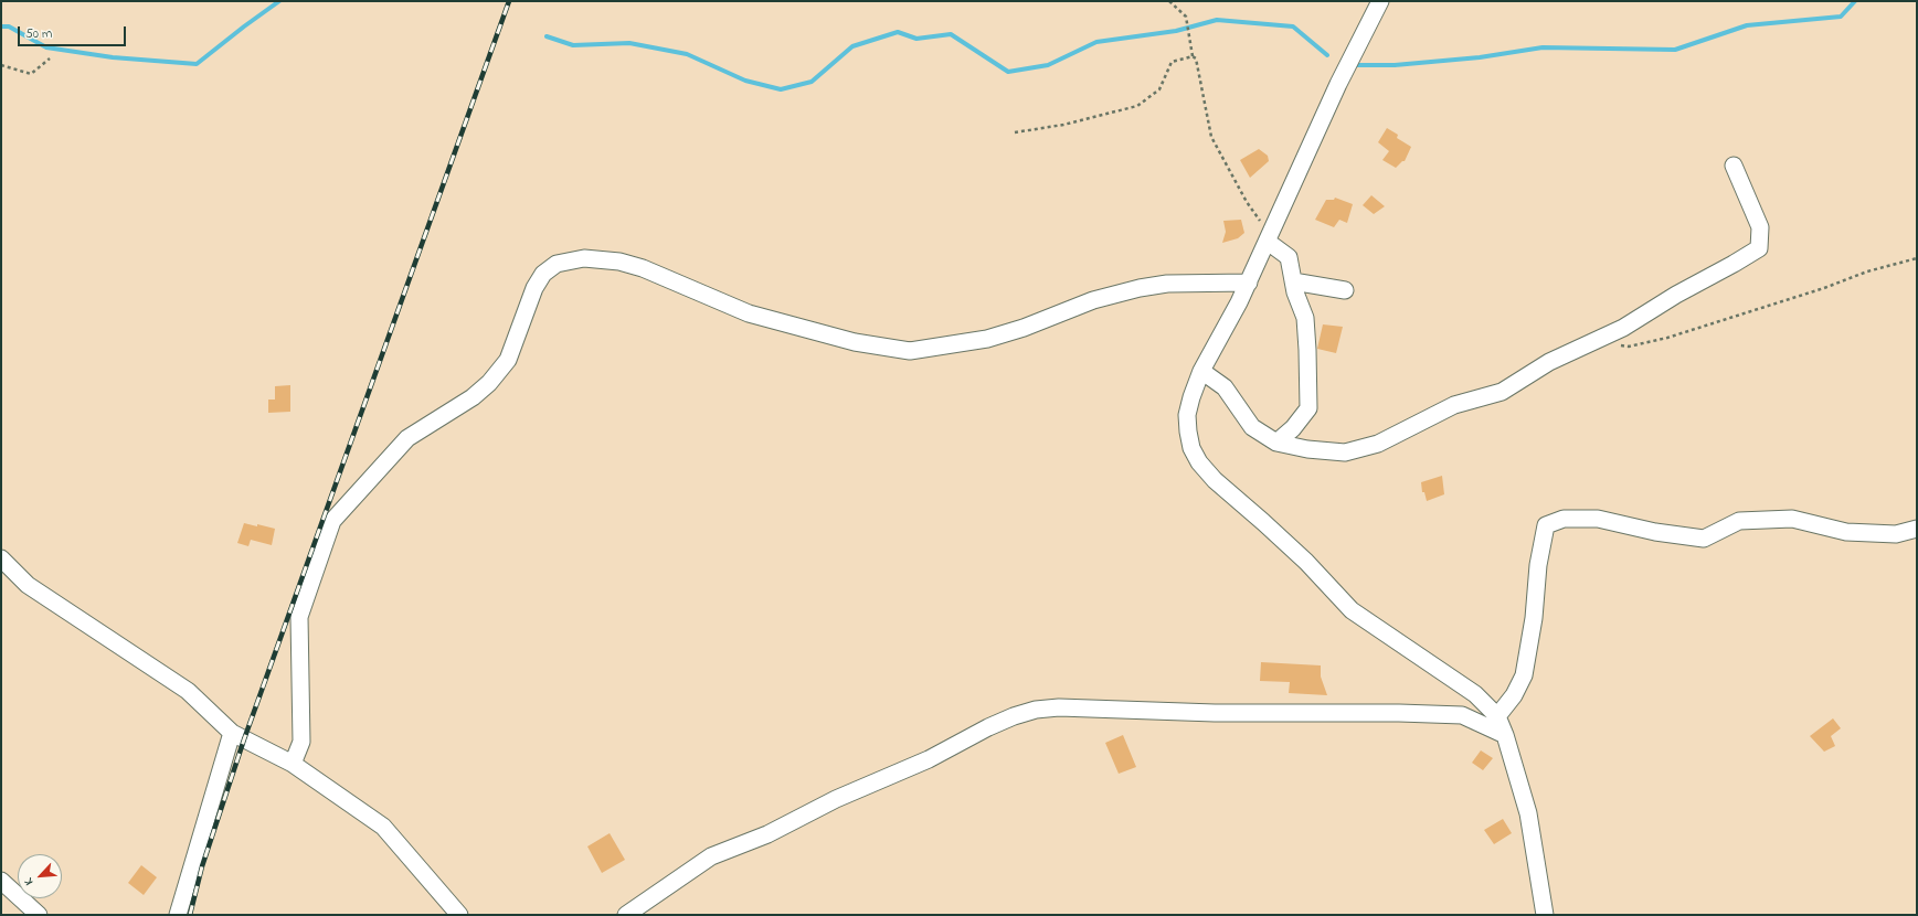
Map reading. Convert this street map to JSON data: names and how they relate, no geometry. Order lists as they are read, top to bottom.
{
  "scale_bar": "50 m",
  "north": "bottom left"
}
